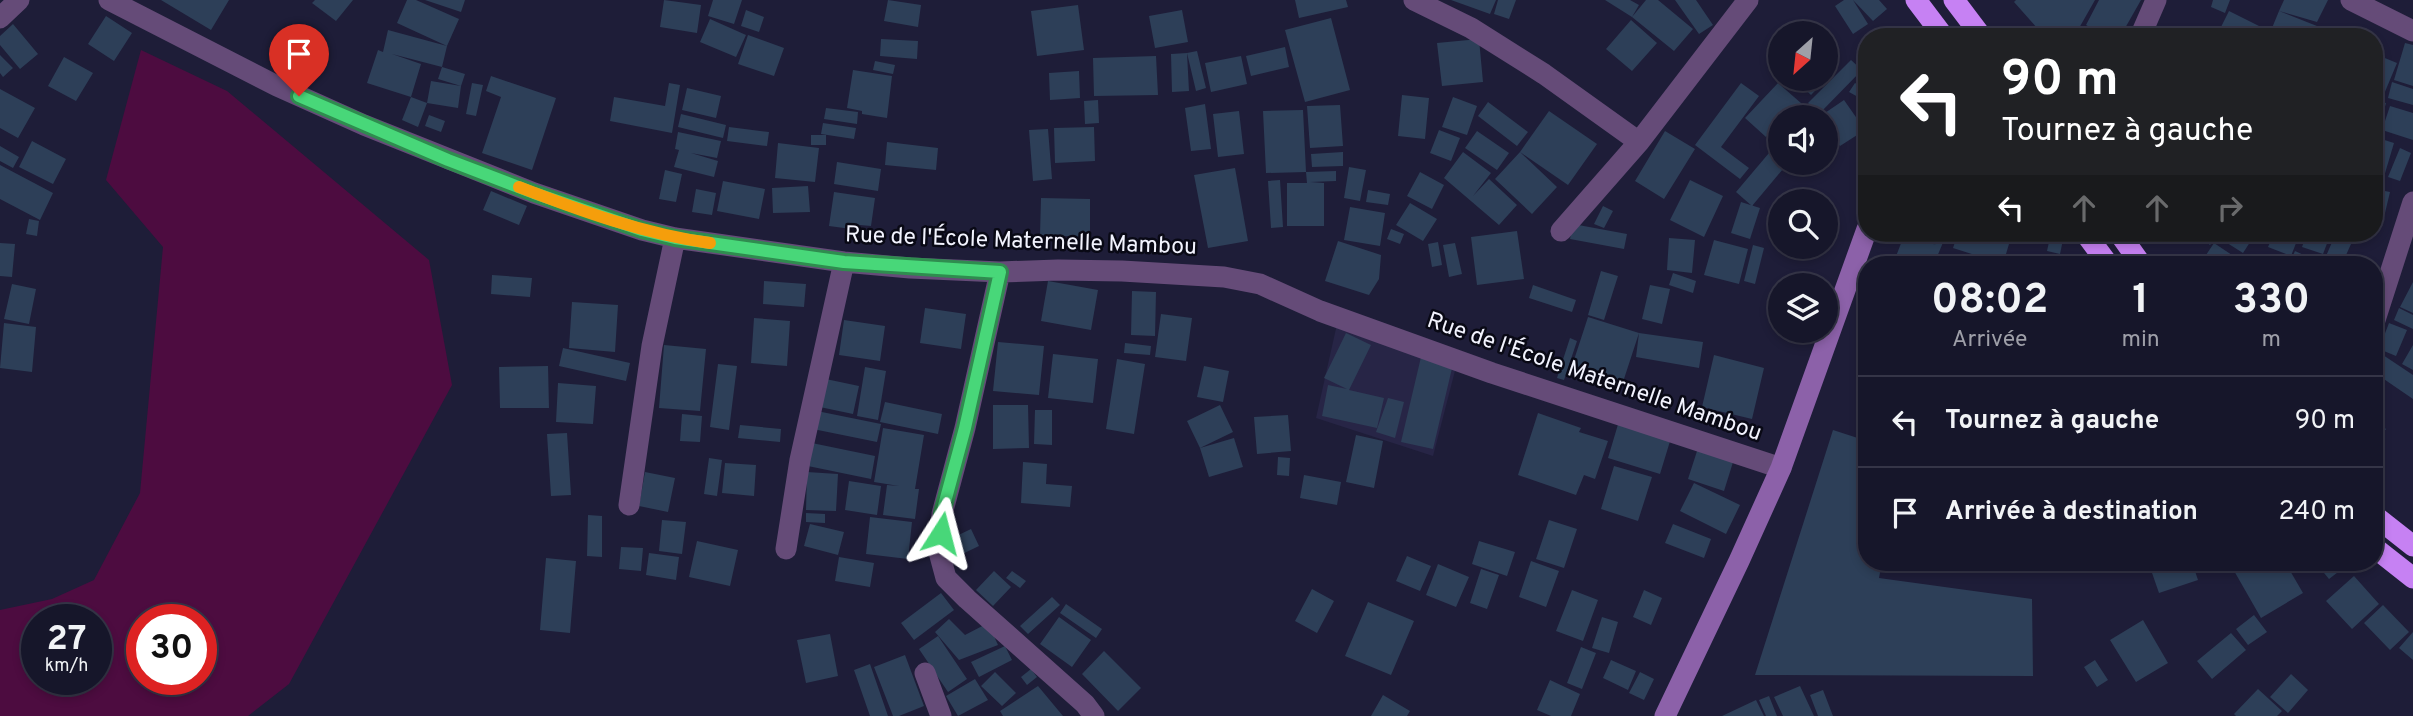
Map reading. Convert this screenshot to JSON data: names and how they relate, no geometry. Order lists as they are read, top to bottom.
{
  "streets": {
    "street": ["Rue de l'École Maternelle Mambou"]
  },
  "north": "bottom left",
  "page": {
    "turn": ["90 m", "Tournez à gauche"],
    "eta": [
      "08:02",
      "Arrivée",
      "1",
      "min",
      "330",
      "m"
    ],
    "list": [
      {
        "name": "Tournez à gauche",
        "value": "90 m"
      },
      {
        "name": "Arrivée à destination",
        "value": "240 m"
      }
    ],
    "speed": "27 km/h",
    "limit": "30"
  }
}
